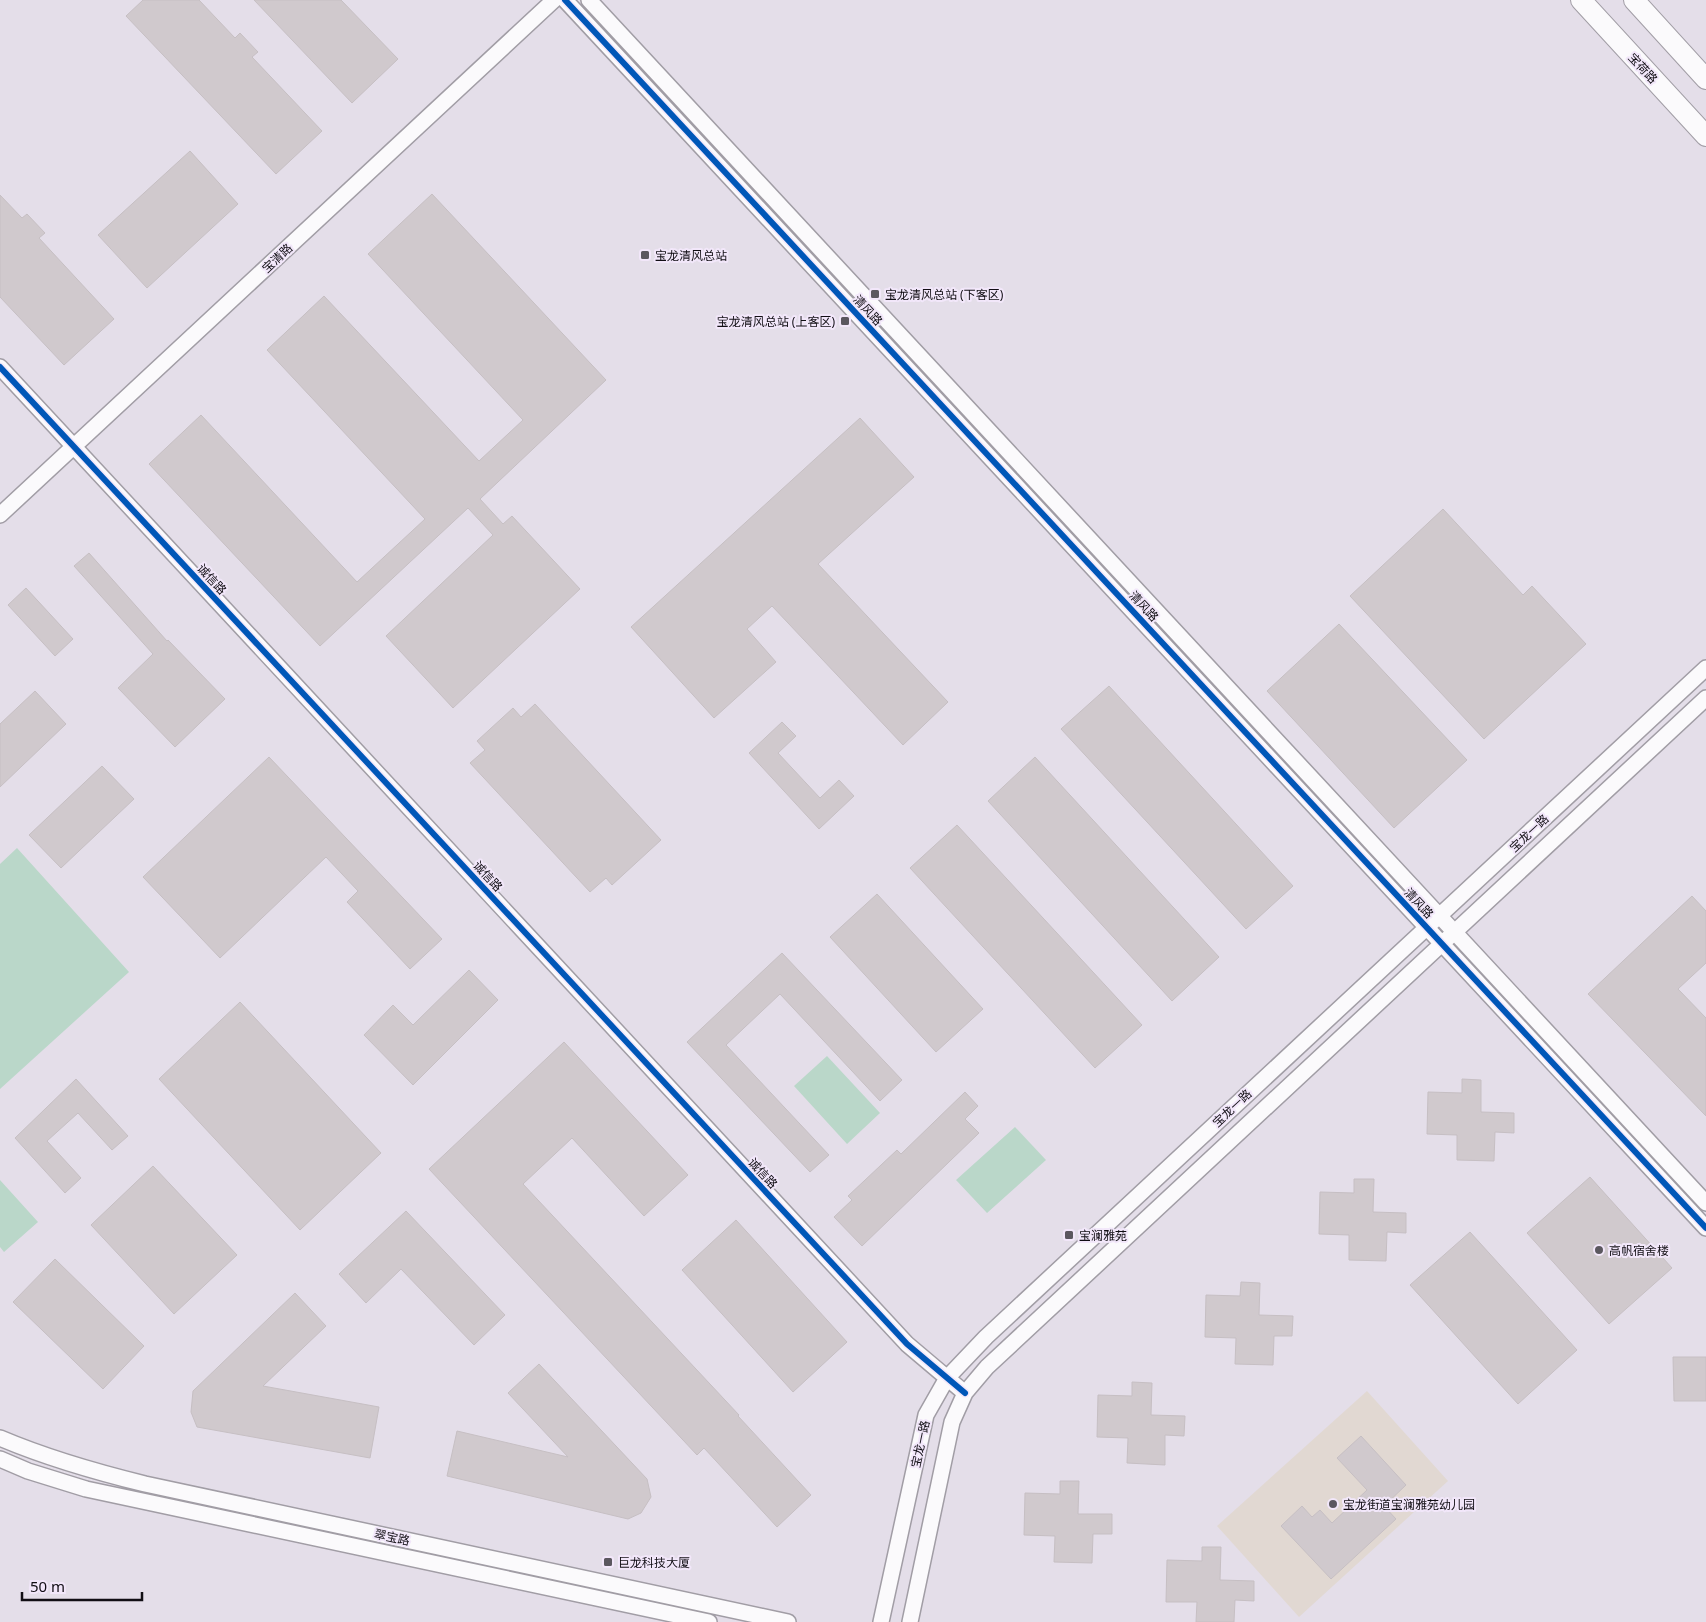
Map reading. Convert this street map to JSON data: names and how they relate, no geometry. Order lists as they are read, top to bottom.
{
  "streets": {
    "main road": ["宝荷路"],
    "street": [
      "宝清路",
      "清风路",
      "诚信路",
      "宝龙一路",
      "翠宝路"
    ]
  },
  "crossings": [
    ["宝清路", "诚信路"],
    ["清风路", "宝龙一路"],
    ["诚信路", "宝龙一路"]
  ],
  "places": {
    "transit": [
      "宝龙清风总站",
      "宝龙清风总站 (下客区)",
      "宝龙清风总站 (上客区)",
      "宝澜雅苑",
      "巨龙科技大厦"
    ],
    "other": ["高帆宿舍楼", "宝龙街道宝澜雅苑幼儿园"]
  },
  "scale_bar": "50 m"
}
